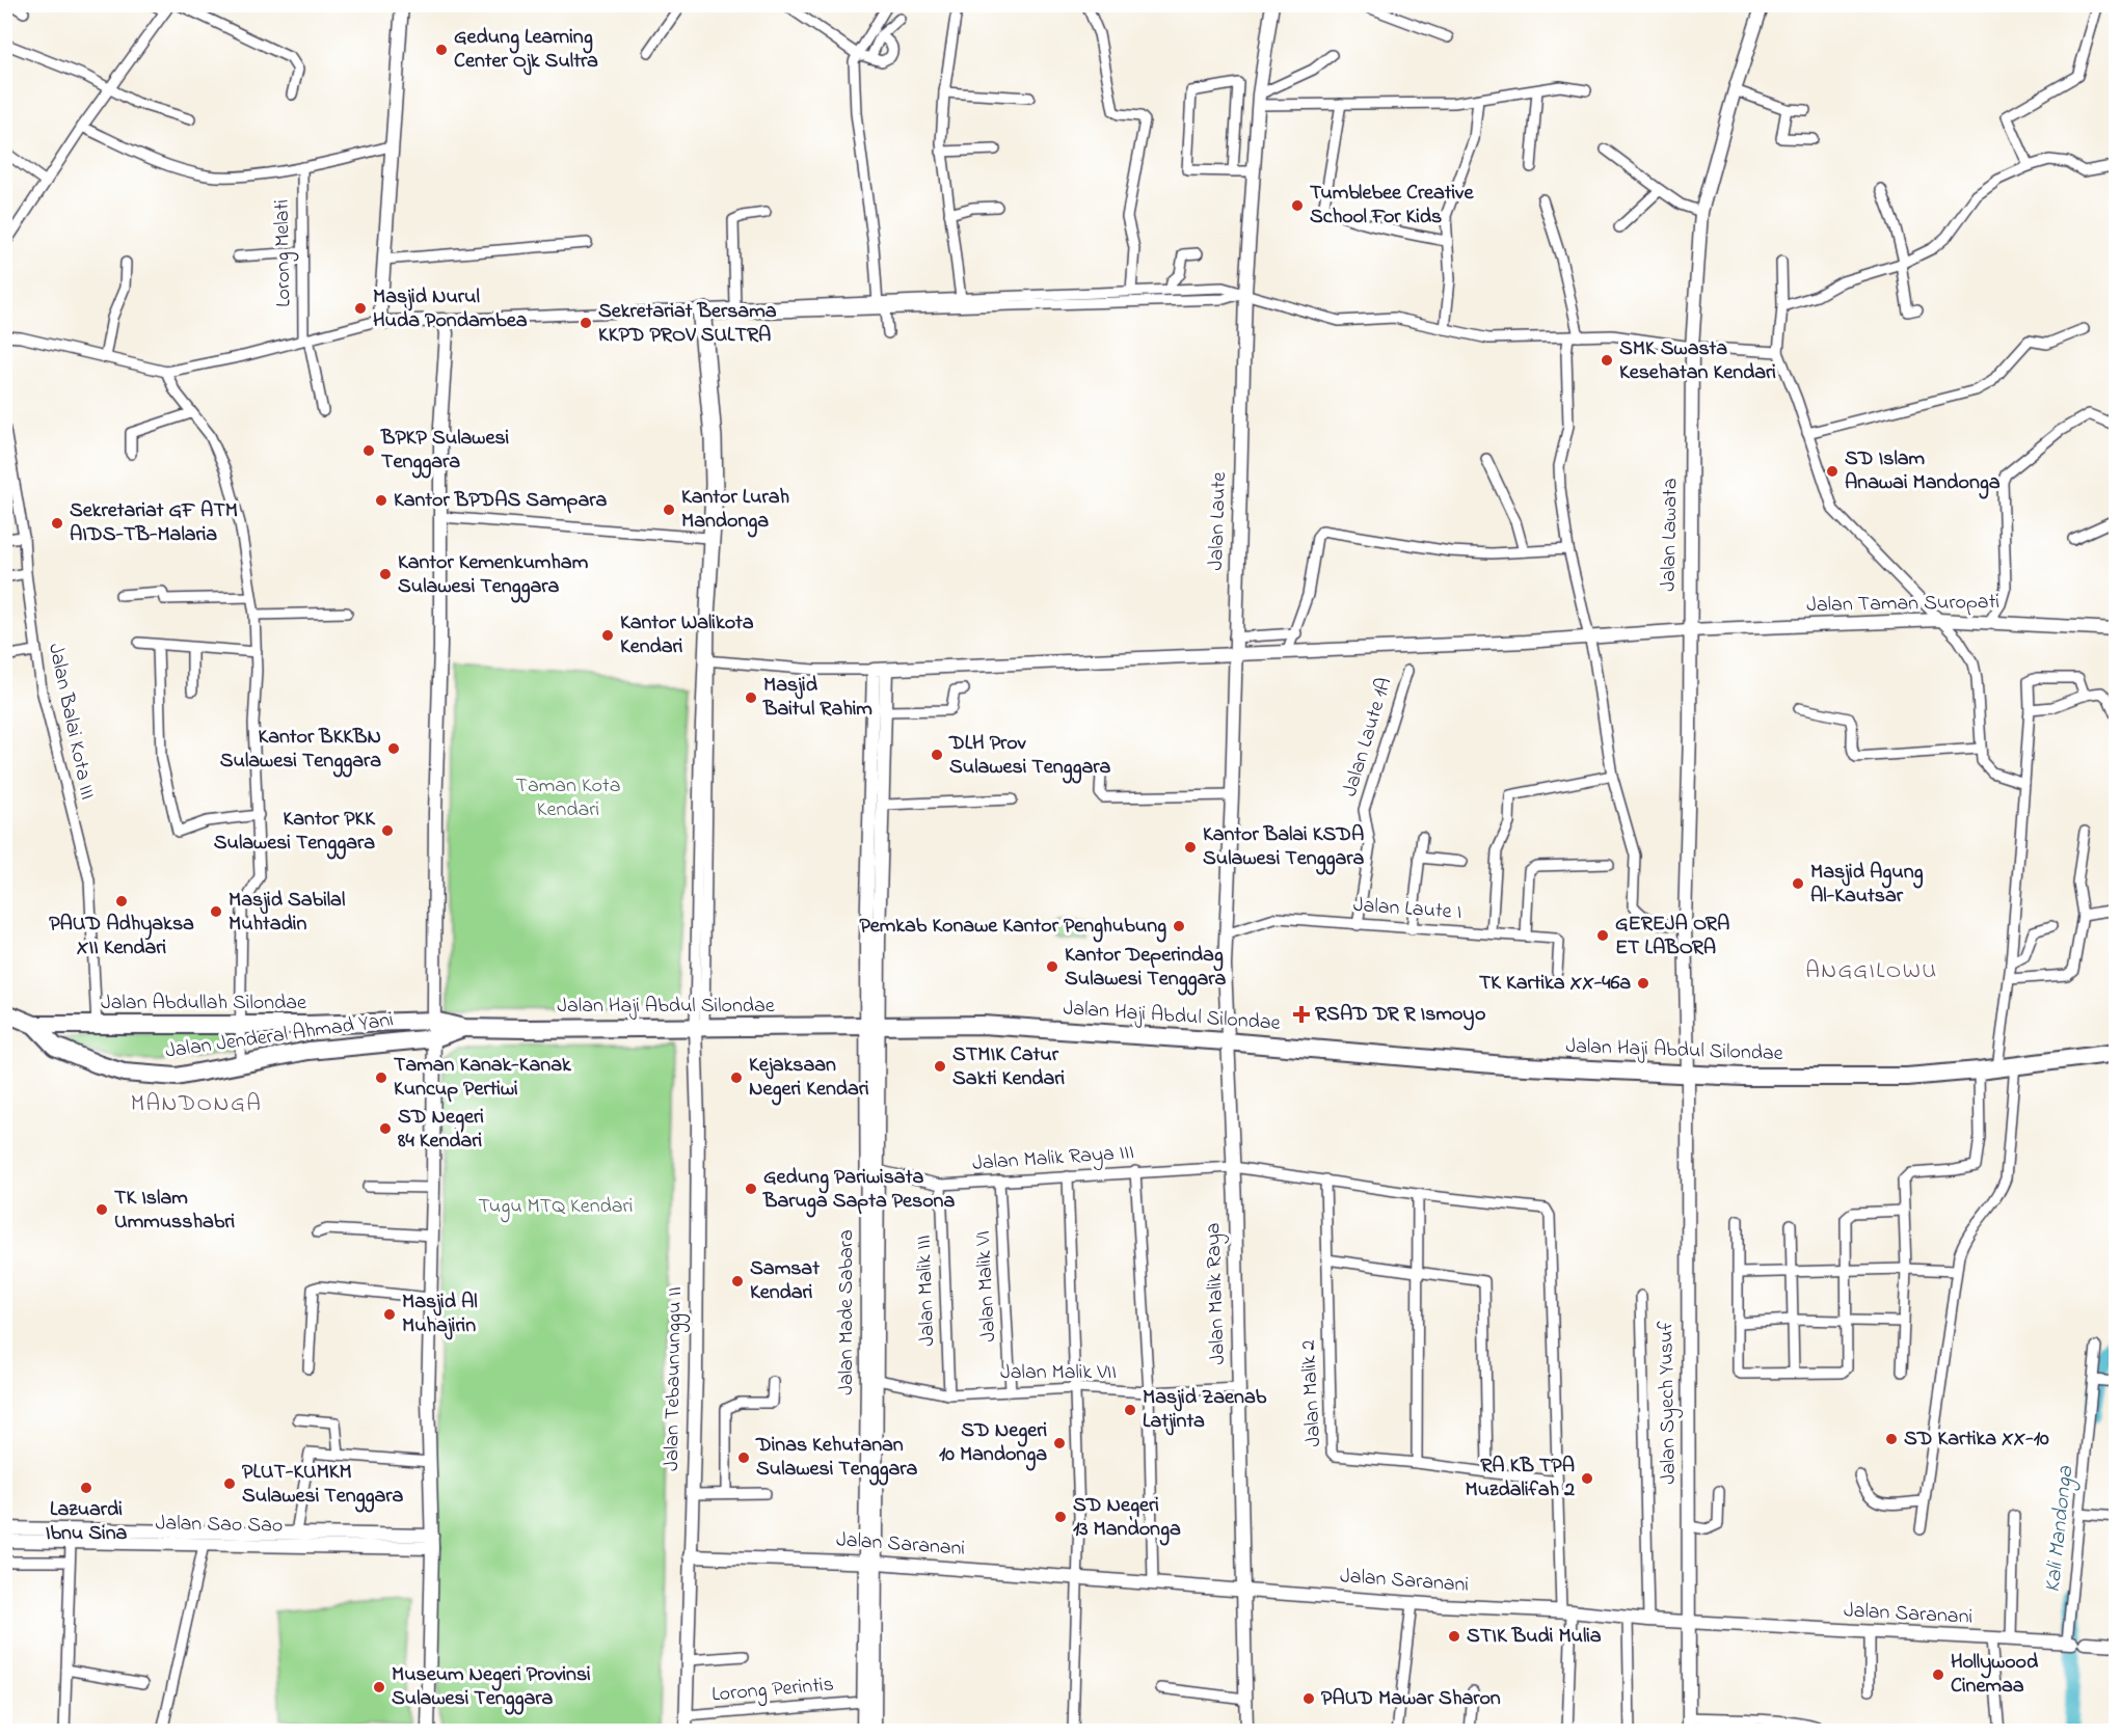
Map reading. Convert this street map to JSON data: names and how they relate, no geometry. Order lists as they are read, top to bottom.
{
  "streets": {
    "highway": ["Jalan Abdullah Silondae", "Jalan Haji Abdul Silondae", "Jalan Jenderal Ahmad Yani"],
    "street": [
      "Lorong Melati",
      "Jalan Laute",
      "Jalan Lawata",
      "Jalan Taman Suropati",
      "Jalan Balai Kota III",
      "Jalan Laute 1A",
      "Jalan Laute I",
      "Jalan Malik Raya III",
      "Jalan Malik VI",
      "Jalan Malik III",
      "Jalan Malik Raya",
      "Jalan Made Sabara",
      "Jalan Malik VII",
      "Jalan Tebaununggu II",
      "Jalan Malik 2",
      "Jalan Syech Yusuf",
      "Jalan Sao Sao",
      "Jalan Saranani",
      "Lorong Perintis"
    ]
  },
  "crossings": [
    ["Jalan Laute", "Jalan Taman Suropati"],
    ["Jalan Laute", "Jalan Laute I"],
    ["Jalan Laute", "Jalan Haji Abdul Silondae"],
    ["Jalan Laute", "Jalan Malik Raya"],
    ["Jalan Lawata", "Jalan Taman Suropati"],
    ["Jalan Lawata", "Jalan Haji Abdul Silondae"],
    ["Jalan Lawata", "Jalan Syech Yusuf"],
    ["Jalan Taman Suropati", "Jalan Made Sabara"],
    ["Jalan Balai Kota III", "Jalan Abdullah Silondae"],
    ["Jalan Laute 1A", "Jalan Laute I"],
    ["Jalan Abdullah Silondae", "Jalan Haji Abdul Silondae"],
    ["Jalan Abdullah Silondae", "Jalan Jenderal Ahmad Yani"],
    ["Jalan Haji Abdul Silondae", "Jalan Malik Raya"],
    ["Jalan Haji Abdul Silondae", "Jalan Made Sabara"],
    ["Jalan Haji Abdul Silondae", "Jalan Tebaununggu II"],
    ["Jalan Haji Abdul Silondae", "Jalan Syech Yusuf"],
    ["Jalan Malik Raya III", "Jalan Malik VI"],
    ["Jalan Malik Raya III", "Jalan Malik III"],
    ["Jalan Malik Raya III", "Jalan Malik Raya"],
    ["Jalan Malik Raya III", "Jalan Made Sabara"],
    ["Jalan Malik Raya III", "Jalan Malik 2"],
    ["Jalan Malik VI", "Jalan Malik VII"],
    ["Jalan Malik III", "Jalan Malik VII"],
    ["Jalan Malik Raya", "Jalan Malik VII"],
    ["Jalan Malik Raya", "Jalan Saranani"],
    ["Jalan Made Sabara", "Jalan Malik VII"],
    ["Jalan Made Sabara", "Jalan Saranani"],
    ["Jalan Made Sabara", "Lorong Perintis"],
    ["Jalan Tebaununggu II", "Jalan Saranani"],
    ["Jalan Tebaununggu II", "Lorong Perintis"],
    ["Jalan Syech Yusuf", "Jalan Saranani"]
  ],
  "districts": ["ANGGILOWU", "MANDONGA"],
  "water": ["Kali Mandonga"],
  "parks": ["Taman Kota Kendari", "Tugu MTQ Kendari"],
  "places": {
    "other": [
      "Gedung Learning Center Ojk Sultra",
      "Tumblebee Creative School For Kids",
      "Masjid Nurul Huda Pondambea",
      "Sekretariat Bersama KKPD PROV SULTRA",
      "SMK Swasta Kesehatan Kendari",
      "BPKP Sulawesi Tenggara",
      "SD Islam Anawai Mandonga",
      "Kantor BPDAS Sampara",
      "Kantor Lurah Mandonga",
      "Sekretariat GF ATM AIDS-TB-Malaria",
      "Kantor Kemenkumham Sulawesi Tenggara",
      "Kantor Walikota Kendari",
      "Masjid Baitul Rahim",
      "Kantor BKKBN Sulawesi Tenggara",
      "DLH Prov Sulawesi Tenggara",
      "Kantor PKK Sulawesi Tenggara",
      "Kantor Balai KSDA Sulawesi Tenggara",
      "Masjid Agung Al-Kautsar",
      "PAUD Adhyaksa XII Kendari",
      "Masjid Sabilal Muhtadin",
      "Pemkab Konawe Kantor Penghubung",
      "GEREJA ORA ET LABORA",
      "Kantor Deperindag Sulawesi Tenggara",
      "TK Kartika XX-46a",
      "STMIK Catur Sakti Kendari",
      "Taman Kanak-Kanak Kuncup Pertiwi",
      "Kejaksaan Negeri Kendari",
      "SD Negeri 84 Kendari",
      "Gedung Pariwisata Baruga Sapta Pesona",
      "TK Islam Ummusshabri",
      "Samsat Kendari",
      "Masjid Al Muhajirin",
      "Masjid Zaenab Latjinta",
      "SD Kartika XX-10",
      "SD Negeri 10 Mandonga",
      "Dinas Kehutanan Sulawesi Tenggara",
      "RA KB TPA Muzdalifah 2",
      "PLUT-KUMKM Sulawesi Tenggara",
      "Lazuardi Ibnu Sina",
      "SD Negeri 13 Mandonga",
      "STIK Budi Mulia",
      "Hollywood Cinemaa",
      "Museum Negeri Provinsi Sulawesi Tenggara",
      "PAUD Mawar Sharon"
    ],
    "health": ["RSAD DR R Ismoyo"]
  }
}
